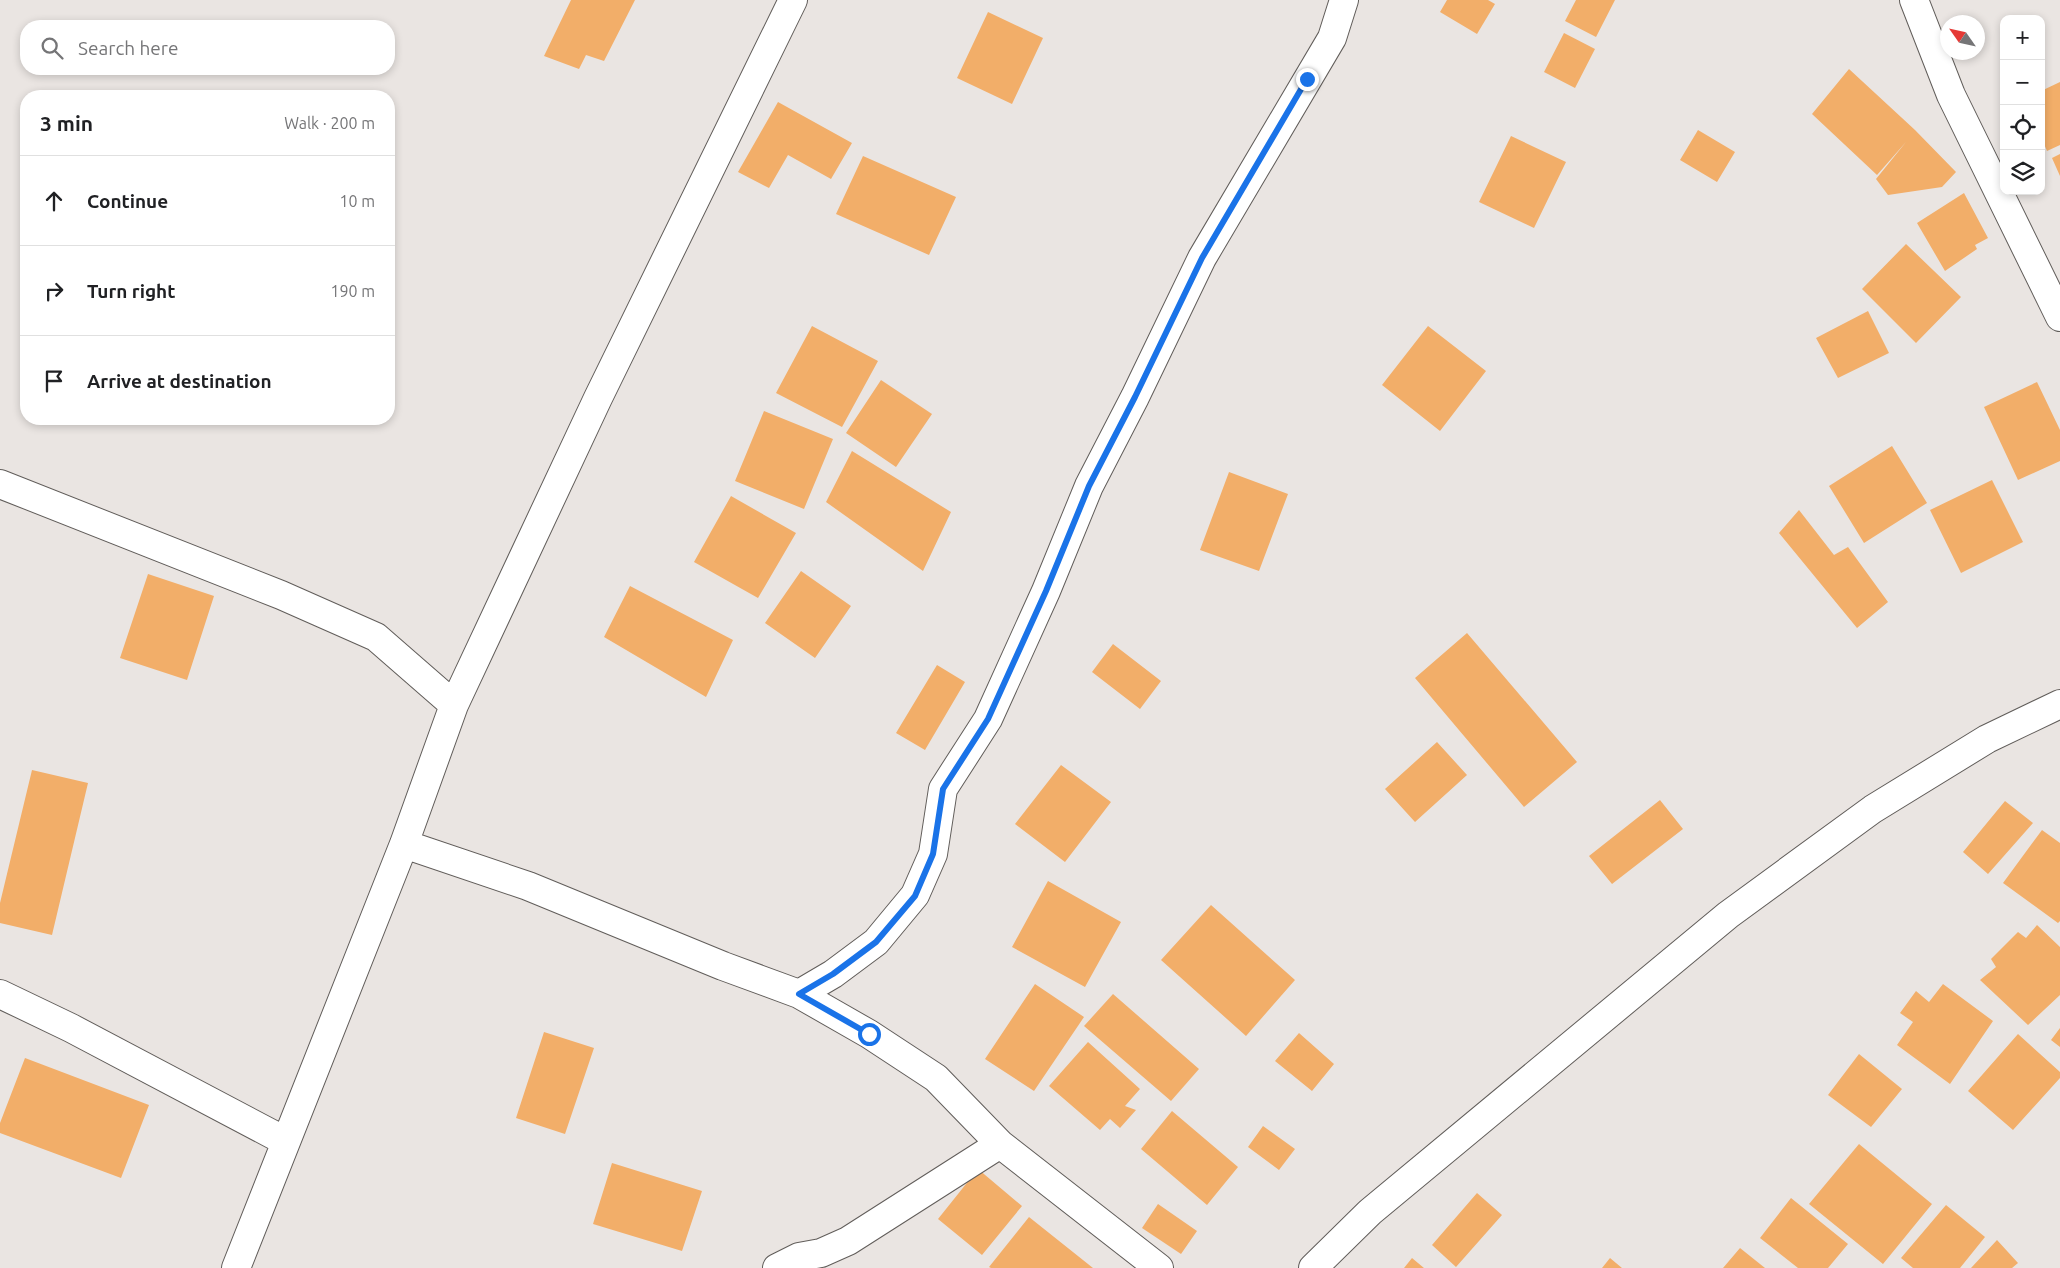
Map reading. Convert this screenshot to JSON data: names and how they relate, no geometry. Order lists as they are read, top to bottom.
{
  "north": "top left",
  "page": {
    "map_buttons": ["+", "−"],
    "search": "Search here",
    "heading": ["3 min", "Walk · 200 m"],
    "list": [
      ["Continue", "10 m"],
      ["Turn right", "190 m"],
      "Arrive at destination"
    ]
  }
}
